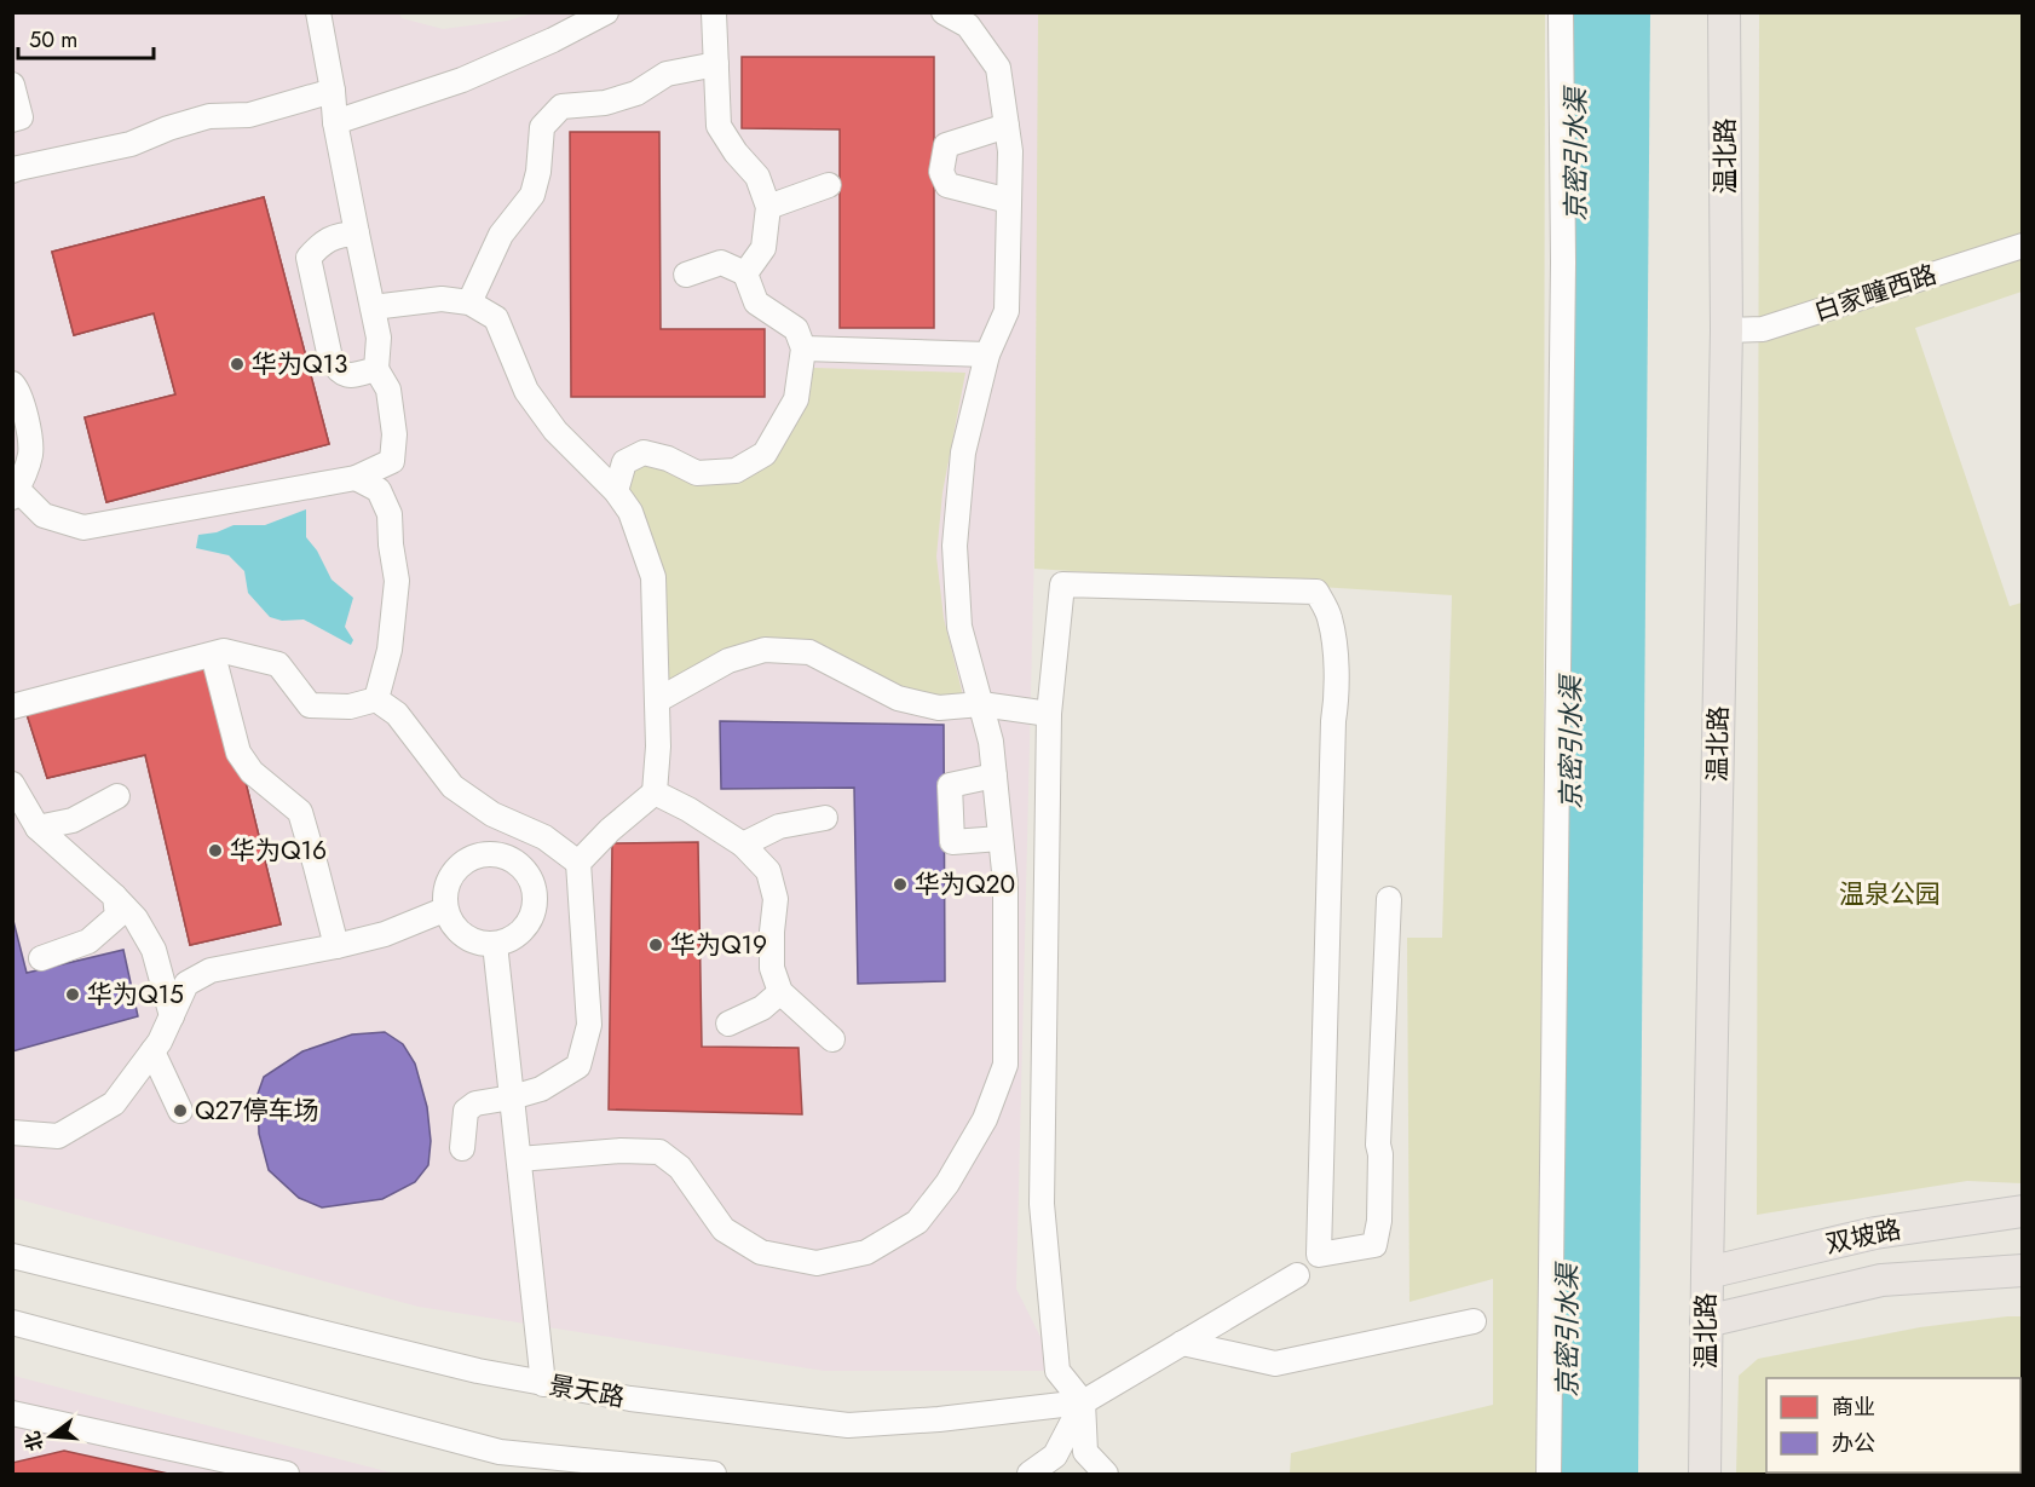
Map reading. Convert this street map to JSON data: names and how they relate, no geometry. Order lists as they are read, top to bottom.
{
  "streets": {
    "main road": ["温北路", "双坡路"],
    "street": ["白家疃西路", "景天路"]
  },
  "crossings": [
    ["温北路", "白家疃西路"],
    ["温北路", "双坡路"]
  ],
  "water": ["京密引水渠"],
  "parks": ["温泉公园"],
  "places": [
    "华为Q13",
    "华为Q16",
    "华为Q20",
    "华为Q19",
    "华为Q15",
    "Q27停车场"
  ],
  "legend": ["商业", "办公"],
  "scale_bar": "50 m",
  "north": "left"
}
